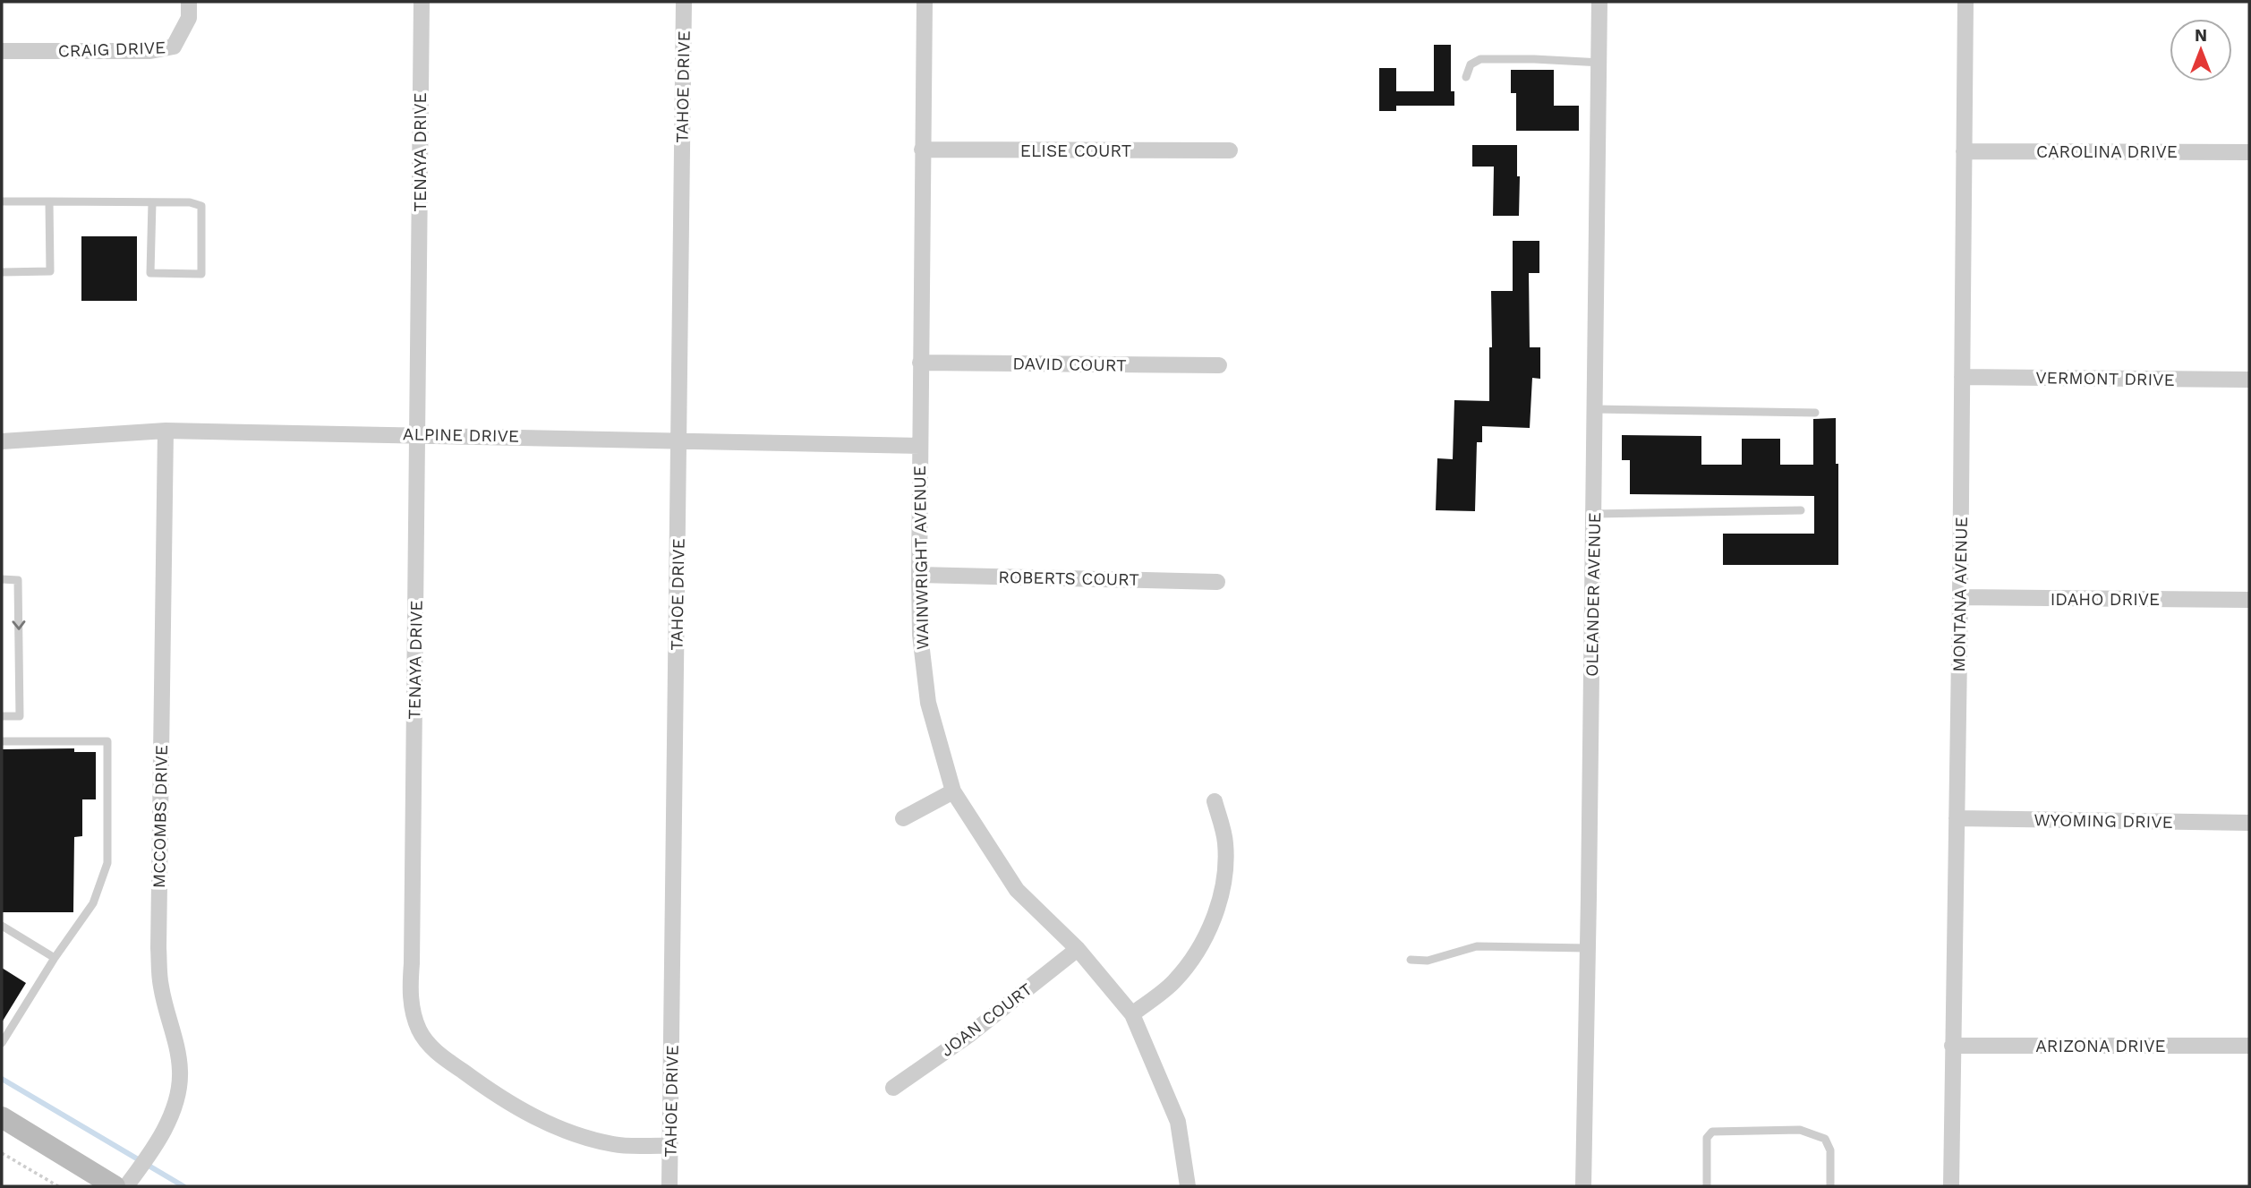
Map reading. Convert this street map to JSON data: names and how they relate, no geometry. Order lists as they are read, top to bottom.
{
  "streets": {
    "street": [
      "CRAIG DRIVE",
      "TAHOE DRIVE",
      "ELISE COURT",
      "CAROLINA DRIVE",
      "TENAYA DRIVE",
      "DAVID COURT",
      "VERMONT DRIVE",
      "ALPINE DRIVE",
      "WAINWRIGHT AVENUE",
      "ROBERTS COURT",
      "OLEANDER AVENUE",
      "MONTANA AVENUE",
      "IDAHO DRIVE",
      "MCCOMBS DRIVE",
      "WYOMING DRIVE",
      "JOAN COURT",
      "ARIZONA DRIVE"
    ]
  },
  "crossings": [
    ["TAHOE DRIVE", "TENAYA DRIVE"],
    ["TAHOE DRIVE", "ALPINE DRIVE"],
    ["ELISE COURT", "WAINWRIGHT AVENUE"],
    ["CAROLINA DRIVE", "MONTANA AVENUE"],
    ["TENAYA DRIVE", "ALPINE DRIVE"],
    ["DAVID COURT", "WAINWRIGHT AVENUE"],
    ["VERMONT DRIVE", "MONTANA AVENUE"],
    ["ALPINE DRIVE", "WAINWRIGHT AVENUE"],
    ["ALPINE DRIVE", "MCCOMBS DRIVE"],
    ["WAINWRIGHT AVENUE", "ROBERTS COURT"],
    ["WAINWRIGHT AVENUE", "JOAN COURT"],
    ["MONTANA AVENUE", "IDAHO DRIVE"],
    ["MONTANA AVENUE", "WYOMING DRIVE"],
    ["MONTANA AVENUE", "ARIZONA DRIVE"]
  ],
  "north": "top"
}
